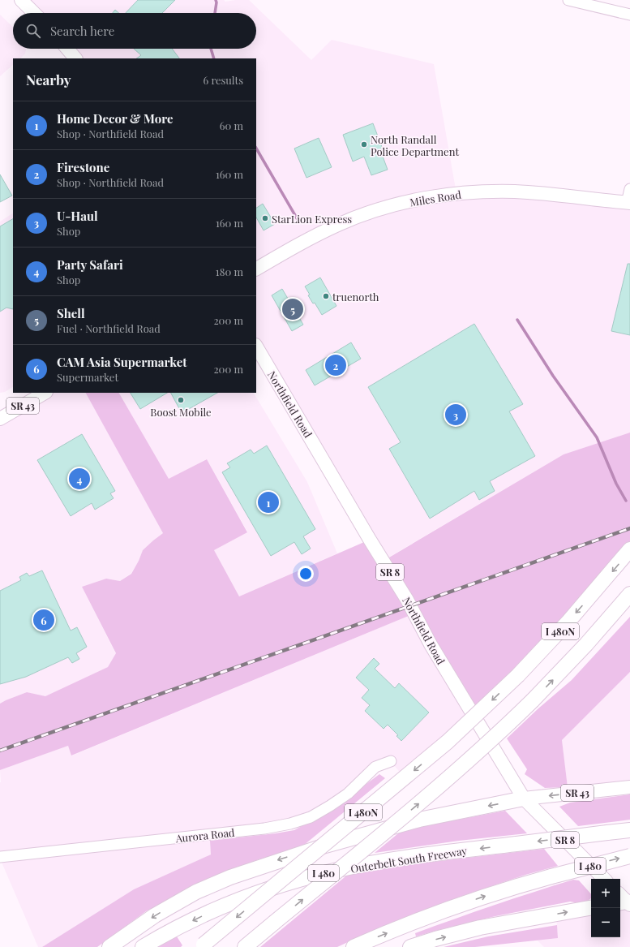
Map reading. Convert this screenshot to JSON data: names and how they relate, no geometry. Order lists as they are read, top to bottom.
{
  "streets": {
    "highway": ["I 480N", "Outerbelt South Freeway", "I 480"],
    "main road": [
      "Miles Road",
      "Northfield Road",
      "SR 43",
      "SR 8"
    ],
    "street": ["Aurora Road"]
  },
  "crossings": [
    ["Northfield Road", "SR 43"]
  ],
  "places": [
    "North Randall Police Department",
    "StarLion Express",
    "truenorth",
    "Boost Mobile"
  ],
  "page": {
    "search": "Search here",
    "heading": ["Nearby", "6 results"],
    "list": [
      {
        "mark": "1",
        "name": "Home Decor & More",
        "note": "Shop · Northfield Road",
        "value": "60 m"
      },
      {
        "mark": "2",
        "name": "Firestone",
        "note": "Shop · Northfield Road",
        "value": "160 m"
      },
      {
        "mark": "3",
        "name": "U-Haul",
        "note": "Shop",
        "value": "160 m"
      },
      {
        "mark": "4",
        "name": "Party Safari",
        "note": "Shop",
        "value": "180 m"
      },
      {
        "mark": "5",
        "name": "Shell",
        "note": "Fuel · Northfield Road",
        "value": "200 m"
      },
      {
        "mark": "6",
        "name": "CAM Asia Supermarket",
        "note": "Supermarket",
        "value": "200 m"
      }
    ],
    "pins": [
      "5",
      "2",
      "3",
      "4",
      "1",
      "6"
    ],
    "map_buttons": ["+", "−"]
  }
}
